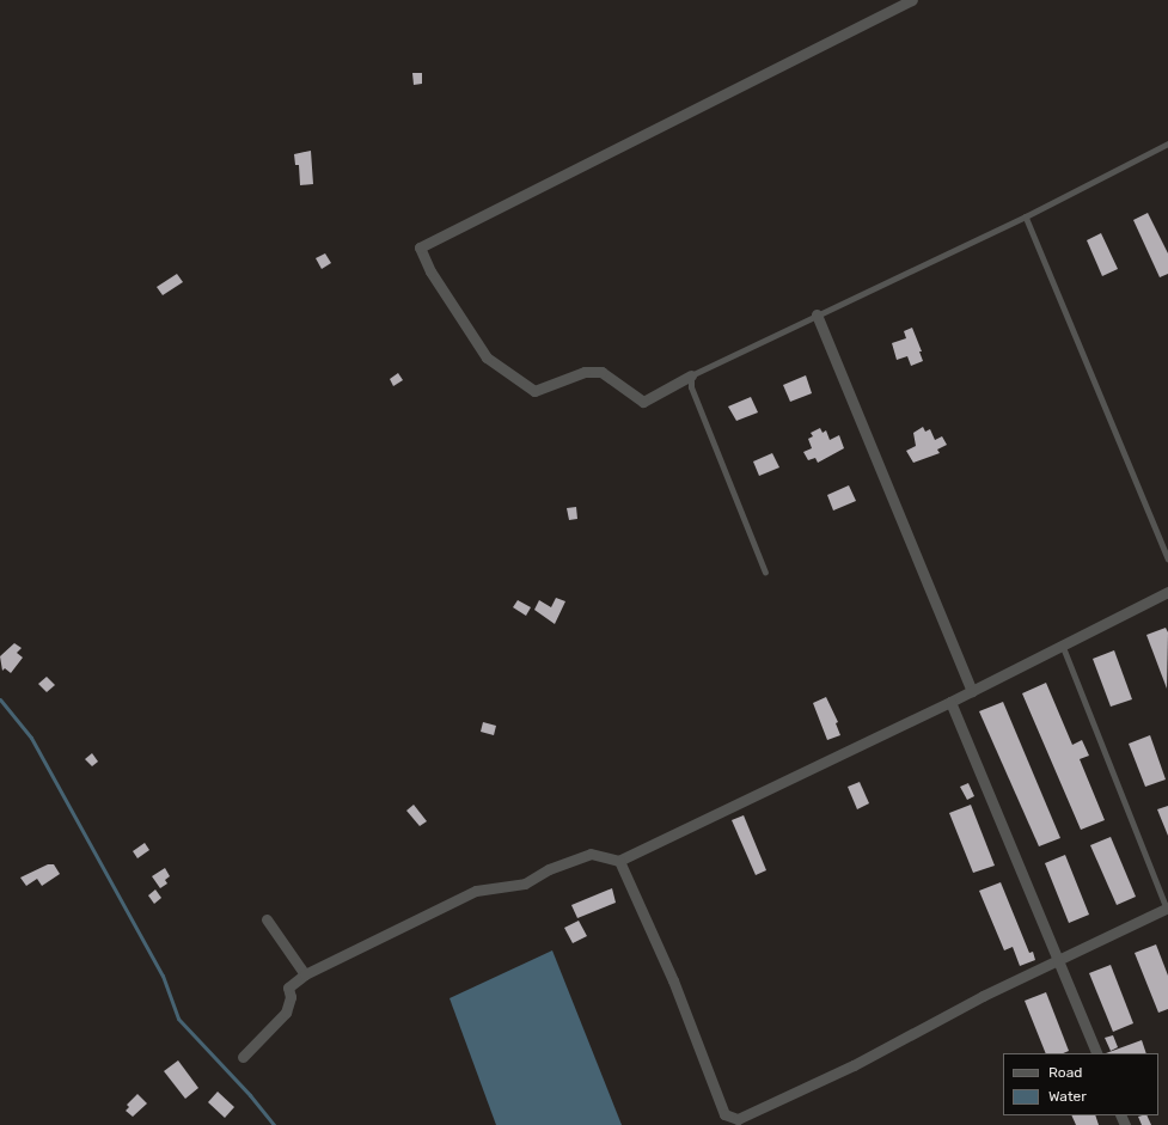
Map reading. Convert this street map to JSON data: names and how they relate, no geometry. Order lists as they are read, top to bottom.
{
  "legend": ["Road", "Water"]
}
